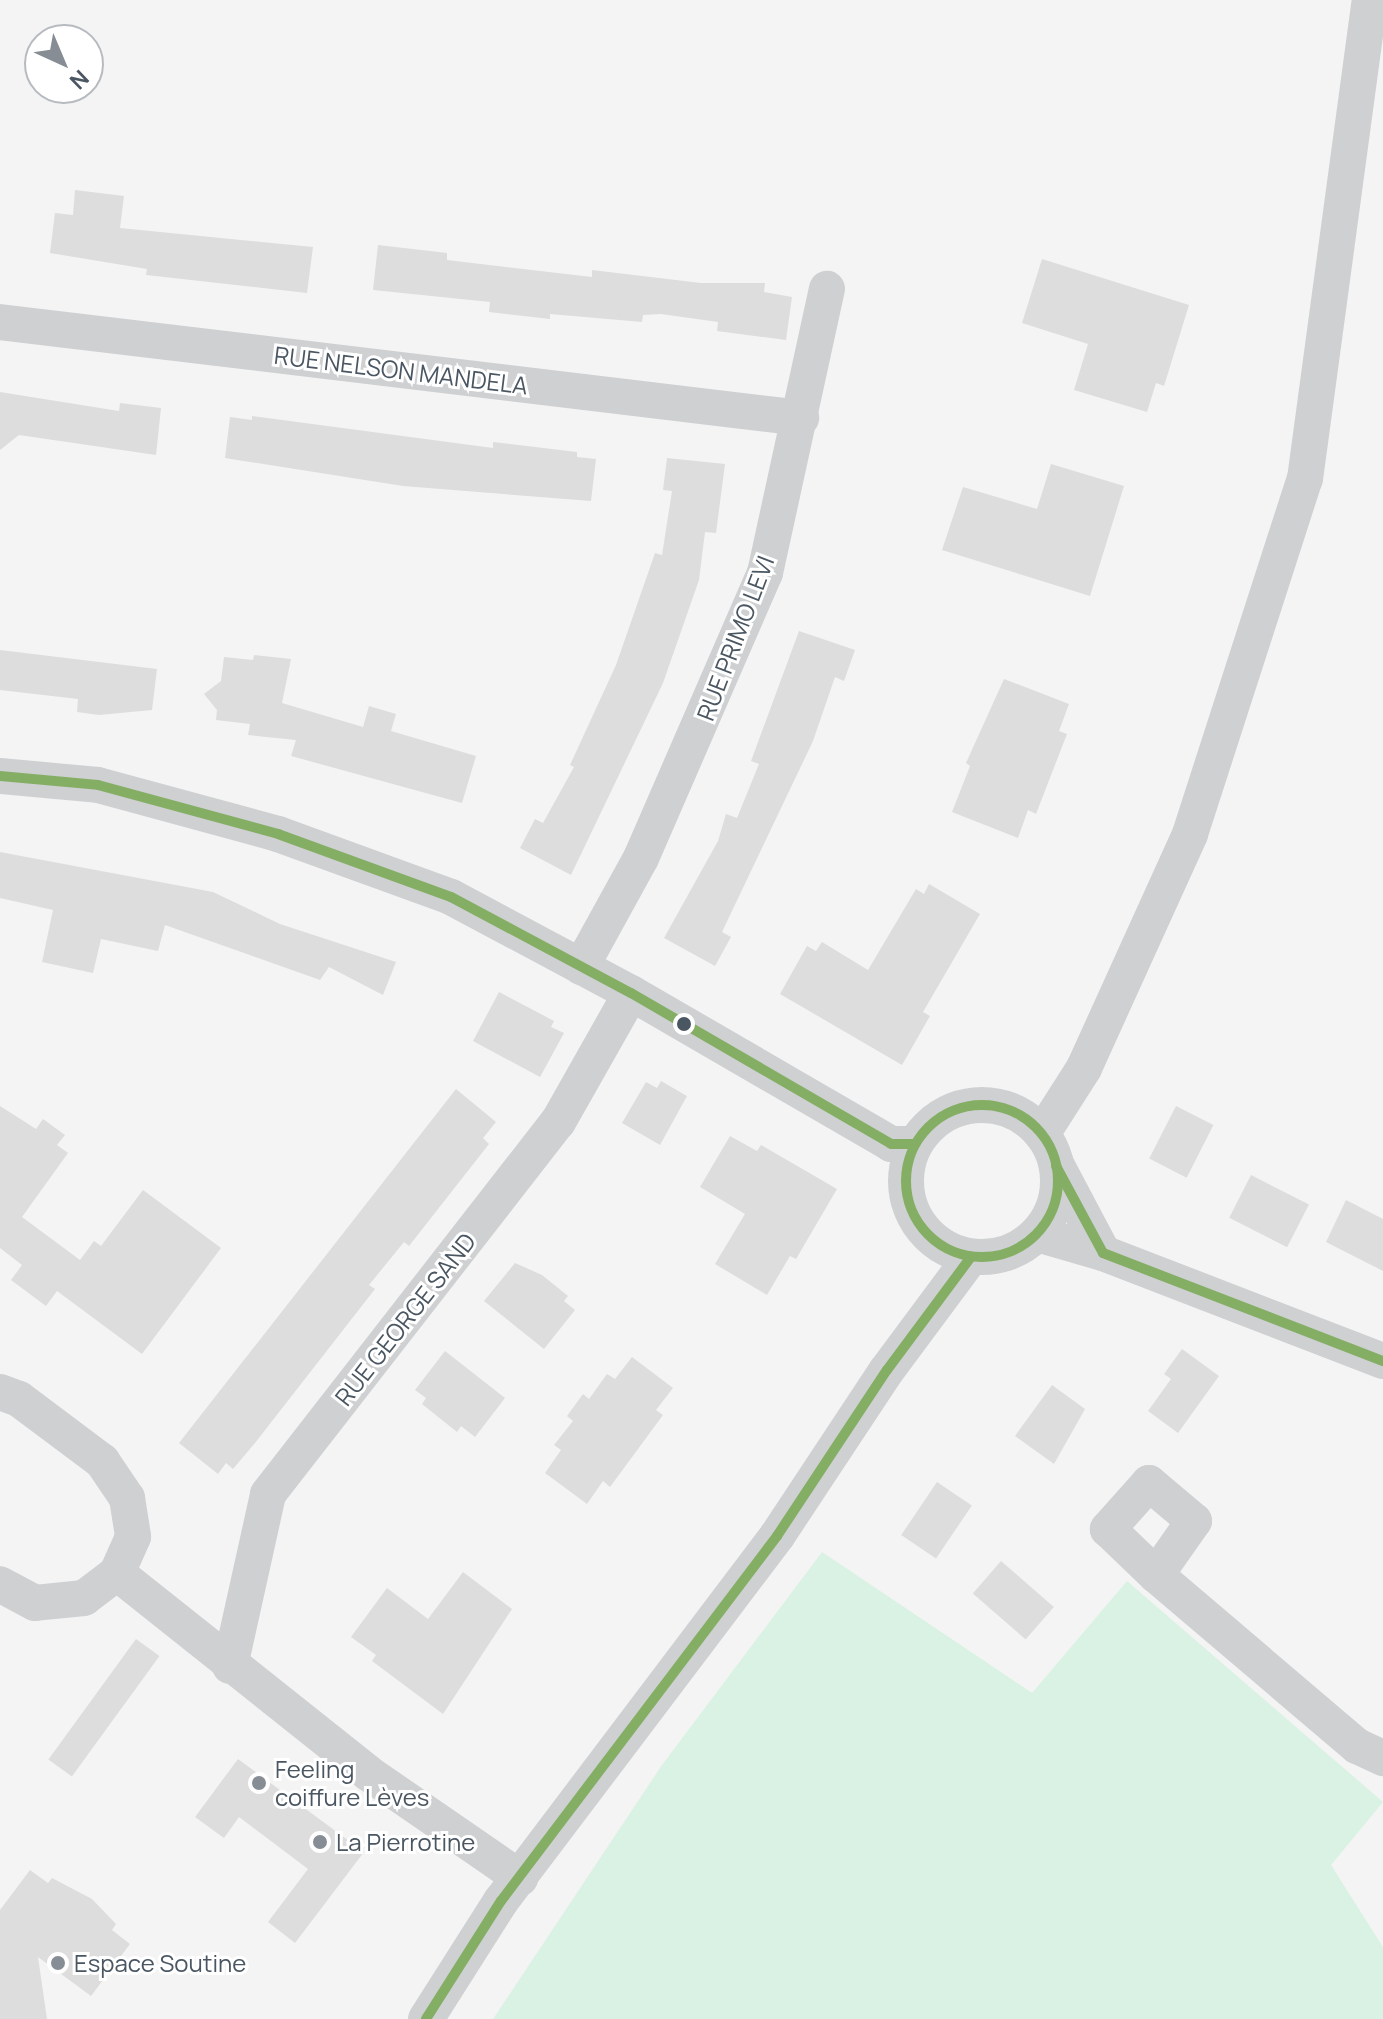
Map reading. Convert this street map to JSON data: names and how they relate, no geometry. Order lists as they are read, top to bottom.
{
  "streets": {
    "street": ["RUE NELSON MANDELA", "RUE PRIMO LEVI", "RUE GEORGE SAND"]
  },
  "crossings": [
    ["RUE NELSON MANDELA", "RUE PRIMO LEVI"]
  ],
  "places": ["Feeling coiffure Lèves", "La Pierrotine", "Espace Soutine"],
  "north": "bottom right"
}
